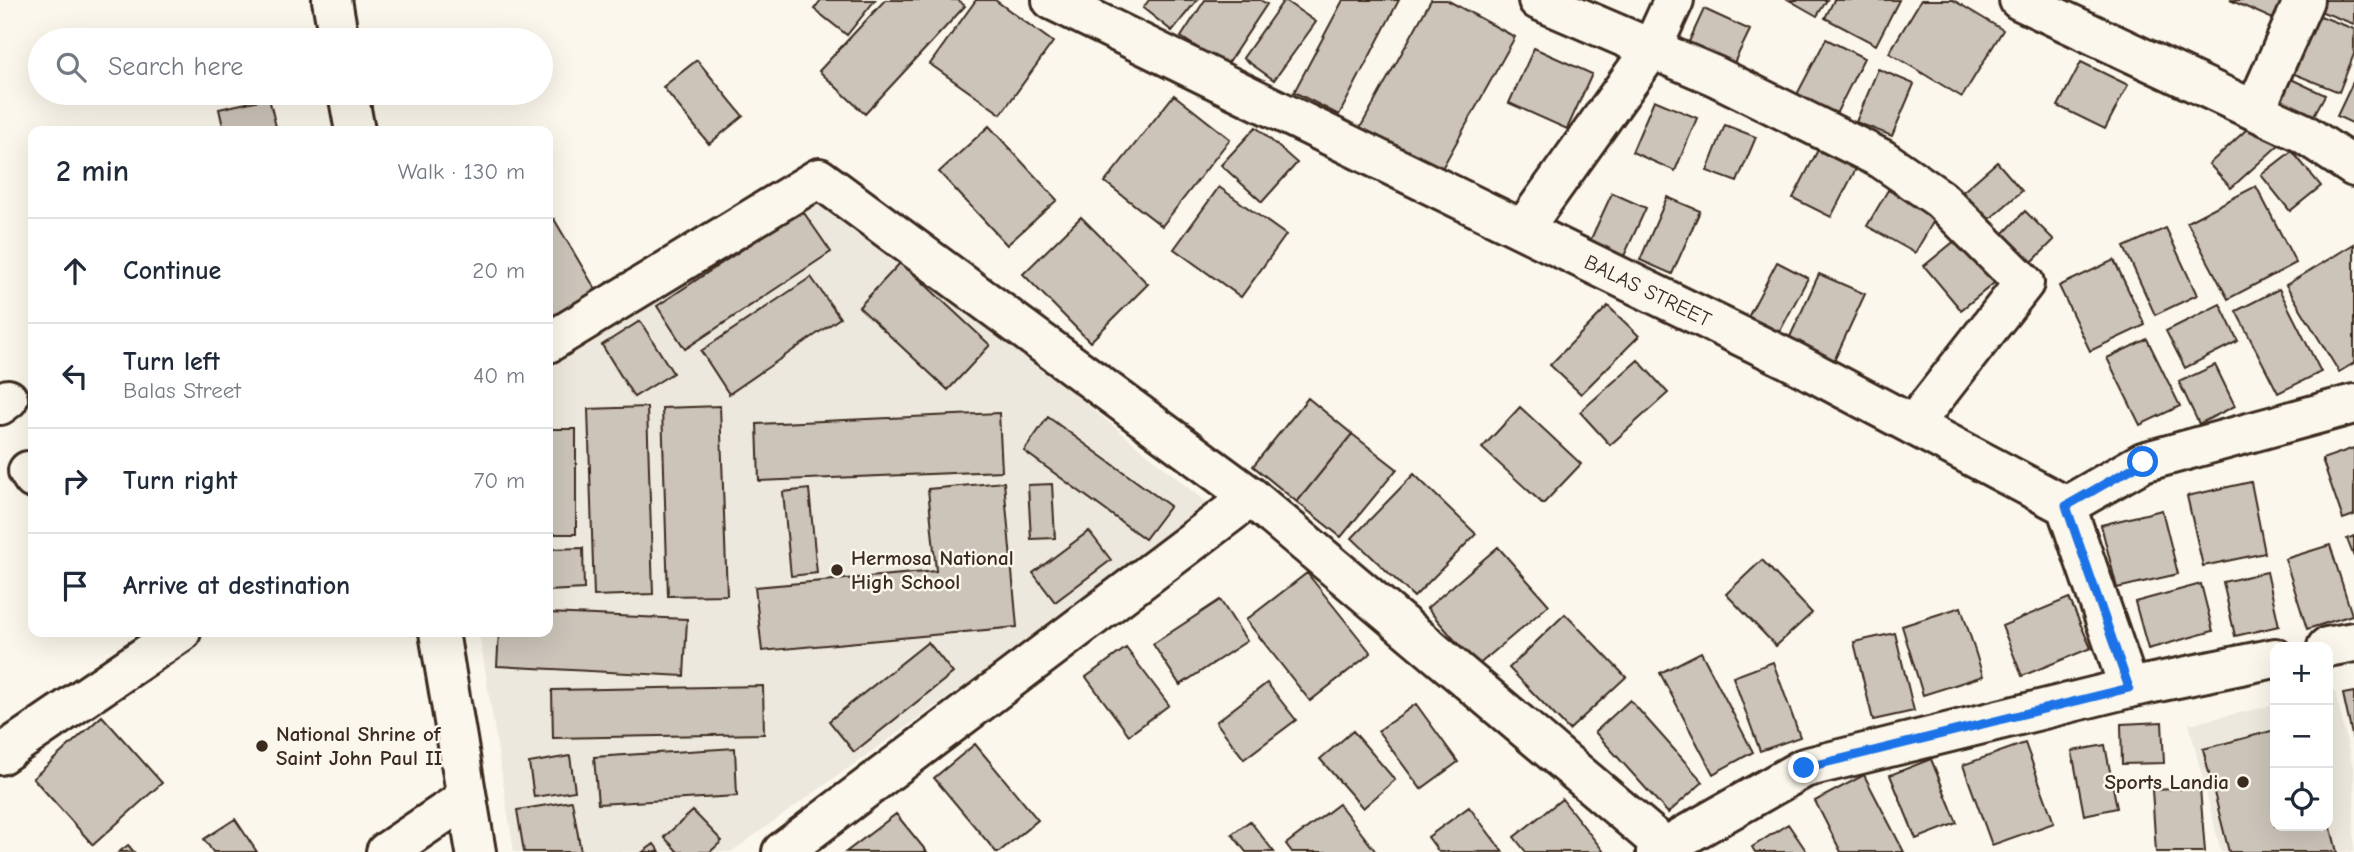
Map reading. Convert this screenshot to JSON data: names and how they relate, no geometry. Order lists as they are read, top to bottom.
{
  "streets": {
    "street": ["BALAS STREET"]
  },
  "places": ["Hermosa National High School", "National Shrine of Saint John Paul II", "Sports Landia"],
  "page": {
    "search": "Search here",
    "heading": ["2 min", "Walk · 130 m"],
    "list": [
      ["Continue", "20 m"],
      ["Turn left", "Balas Street", "40 m"],
      ["Turn right", "70 m"],
      "Arrive at destination"
    ],
    "map_buttons": ["+", "−"]
  }
}
